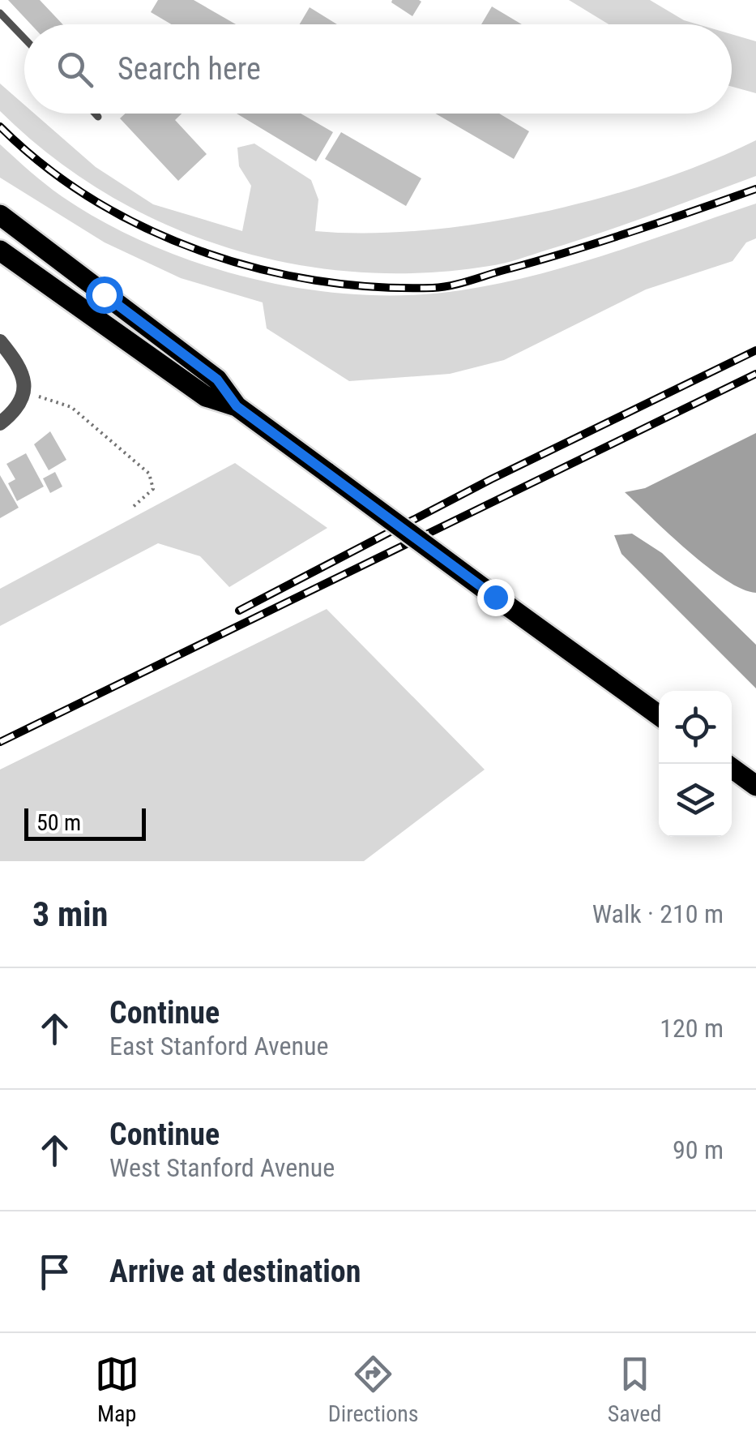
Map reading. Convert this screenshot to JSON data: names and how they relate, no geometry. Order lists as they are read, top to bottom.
{
  "scale_bar": "50 m",
  "page": {
    "search": "Search here",
    "scale": "50 m",
    "heading": ["3 min", "Walk · 210 m"],
    "list": [
      ["Continue", "East Stanford Avenue", "120 m"],
      ["Continue", "West Stanford Avenue", "90 m"],
      "Arrive at destination"
    ],
    "nav": ["Map", "Directions", "Saved"]
  }
}
